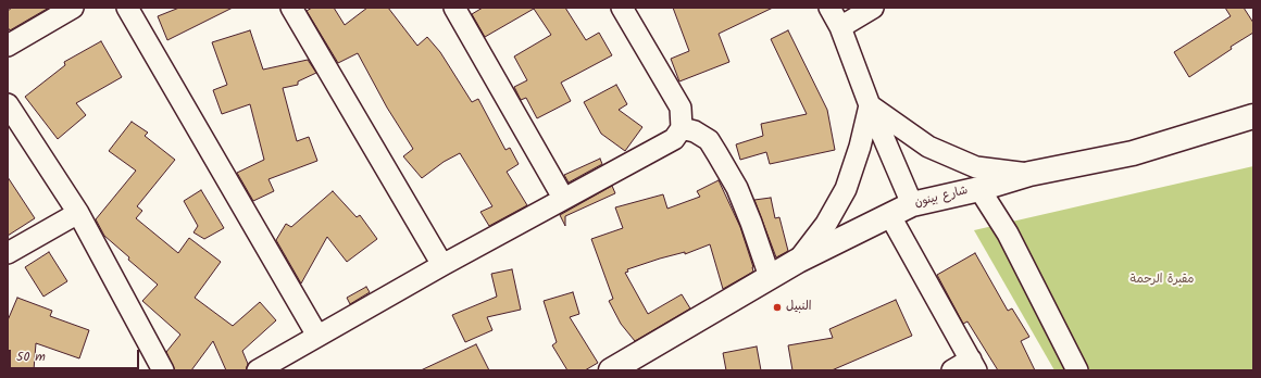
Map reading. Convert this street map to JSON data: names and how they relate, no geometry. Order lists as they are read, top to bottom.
{
  "streets": {
    "street": ["شارع بينون"]
  },
  "parks": ["مقبرة الرحمة"],
  "places": ["النبيل"],
  "scale_bar": "50 m"
}
